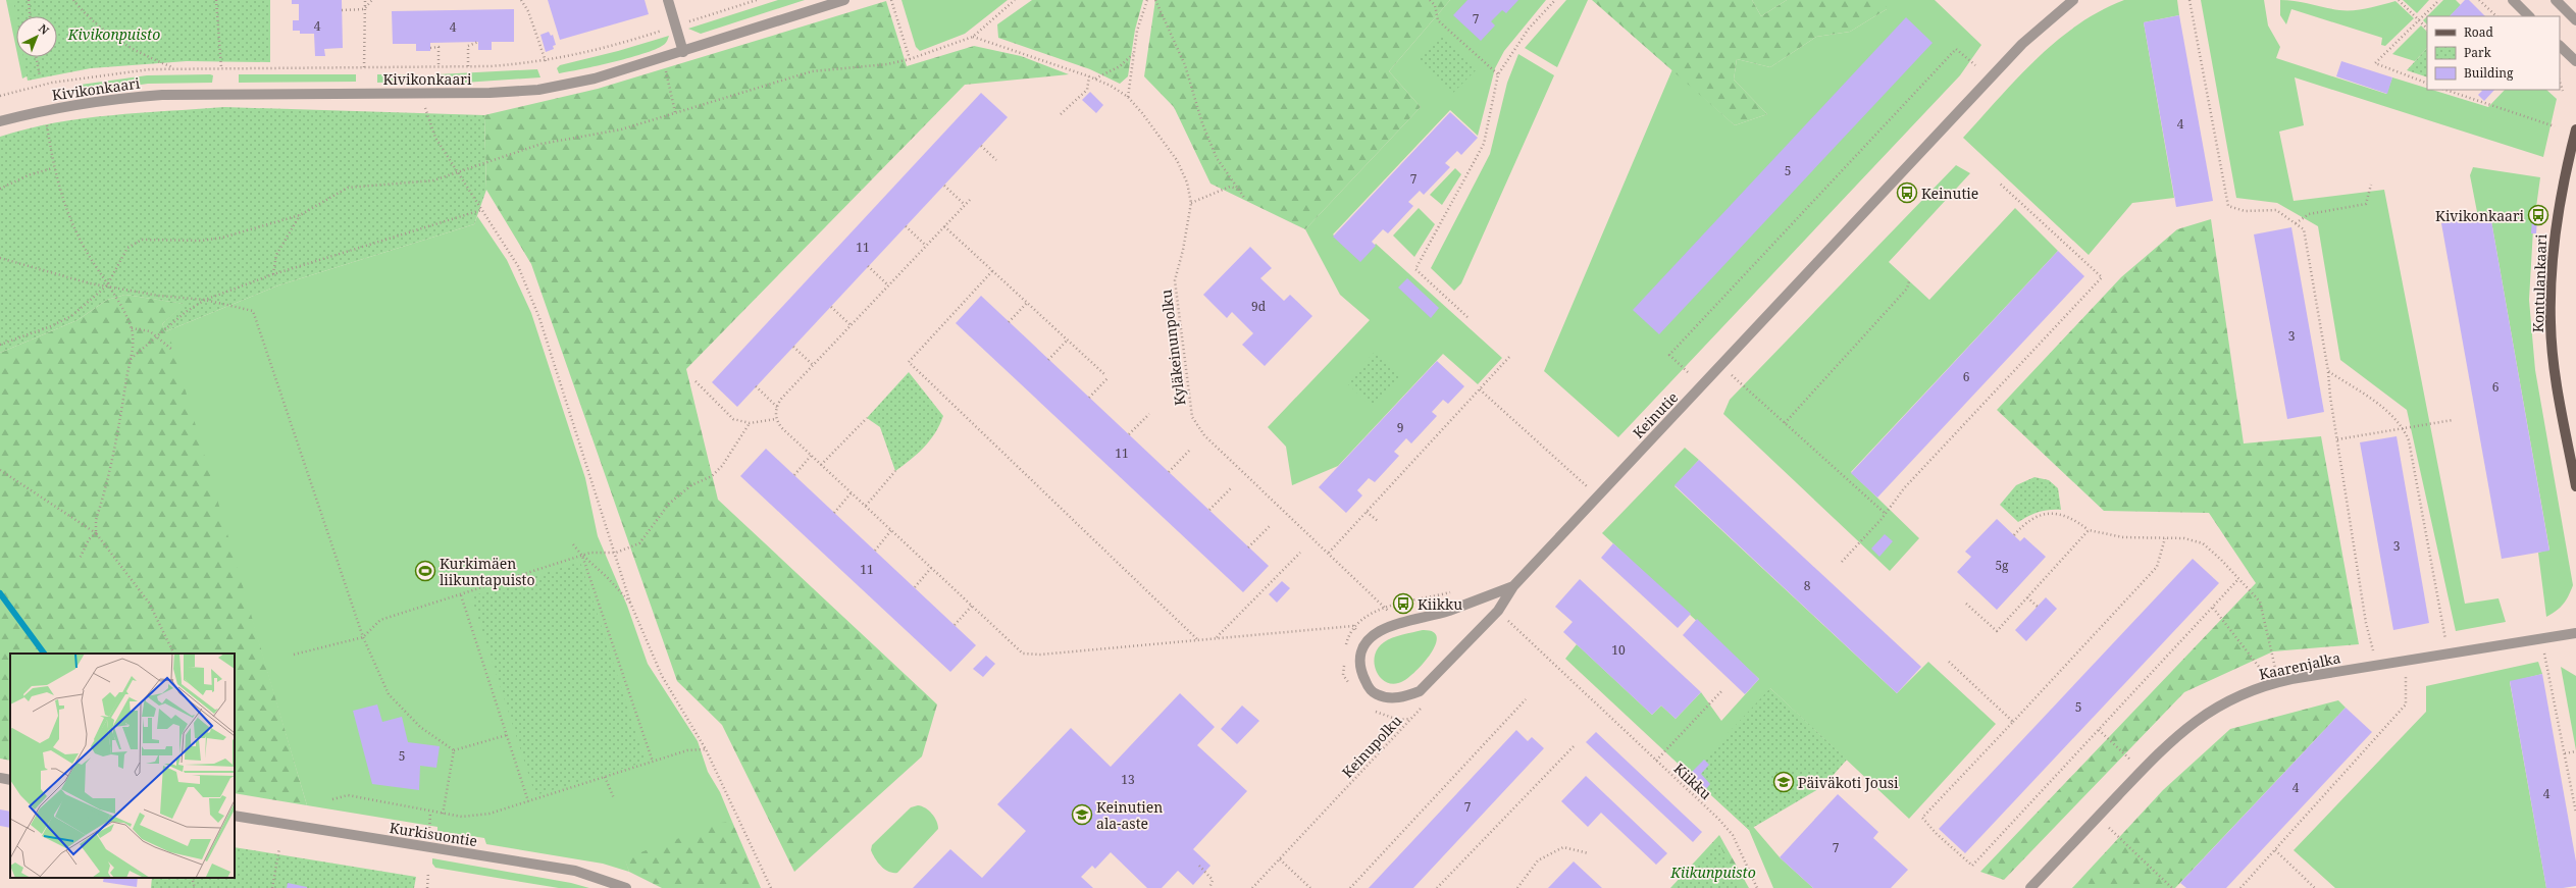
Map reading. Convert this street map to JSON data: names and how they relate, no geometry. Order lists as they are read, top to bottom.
{
  "streets": {
    "main road": ["Kontulankaari"],
    "street": [
      "Kivikonkaari",
      "Keinutie",
      "Kaarenjalka",
      "Kurkisuontie"
    ],
    "path": ["Kyläkeinunpolku", "Keinupolku", "Kiikku"]
  },
  "crossings": [
    ["Kyläkeinunpolku", "Keinutie"]
  ],
  "parks": ["Kivikonpuisto", "Kiikunpuisto"],
  "places": {
    "bus stop": ["Keinutie", "Kivikonkaari", "Kiikku"],
    "sports": ["Kurkimäen liikuntapuisto"],
    "school or university": ["Päiväkoti Jousi", "Keinutien ala-aste"]
  },
  "house_numbers": [
    "7",
    "4",
    "4",
    "4",
    "5",
    "7",
    "11",
    "9d",
    "3",
    "6",
    "6",
    "9",
    "11",
    "3",
    "5g",
    "11",
    "8",
    "10",
    "5",
    "5",
    "13",
    "4",
    "4",
    "7",
    "7"
  ],
  "legend": ["Road", "Park", "Building"],
  "north": "top right"
}
